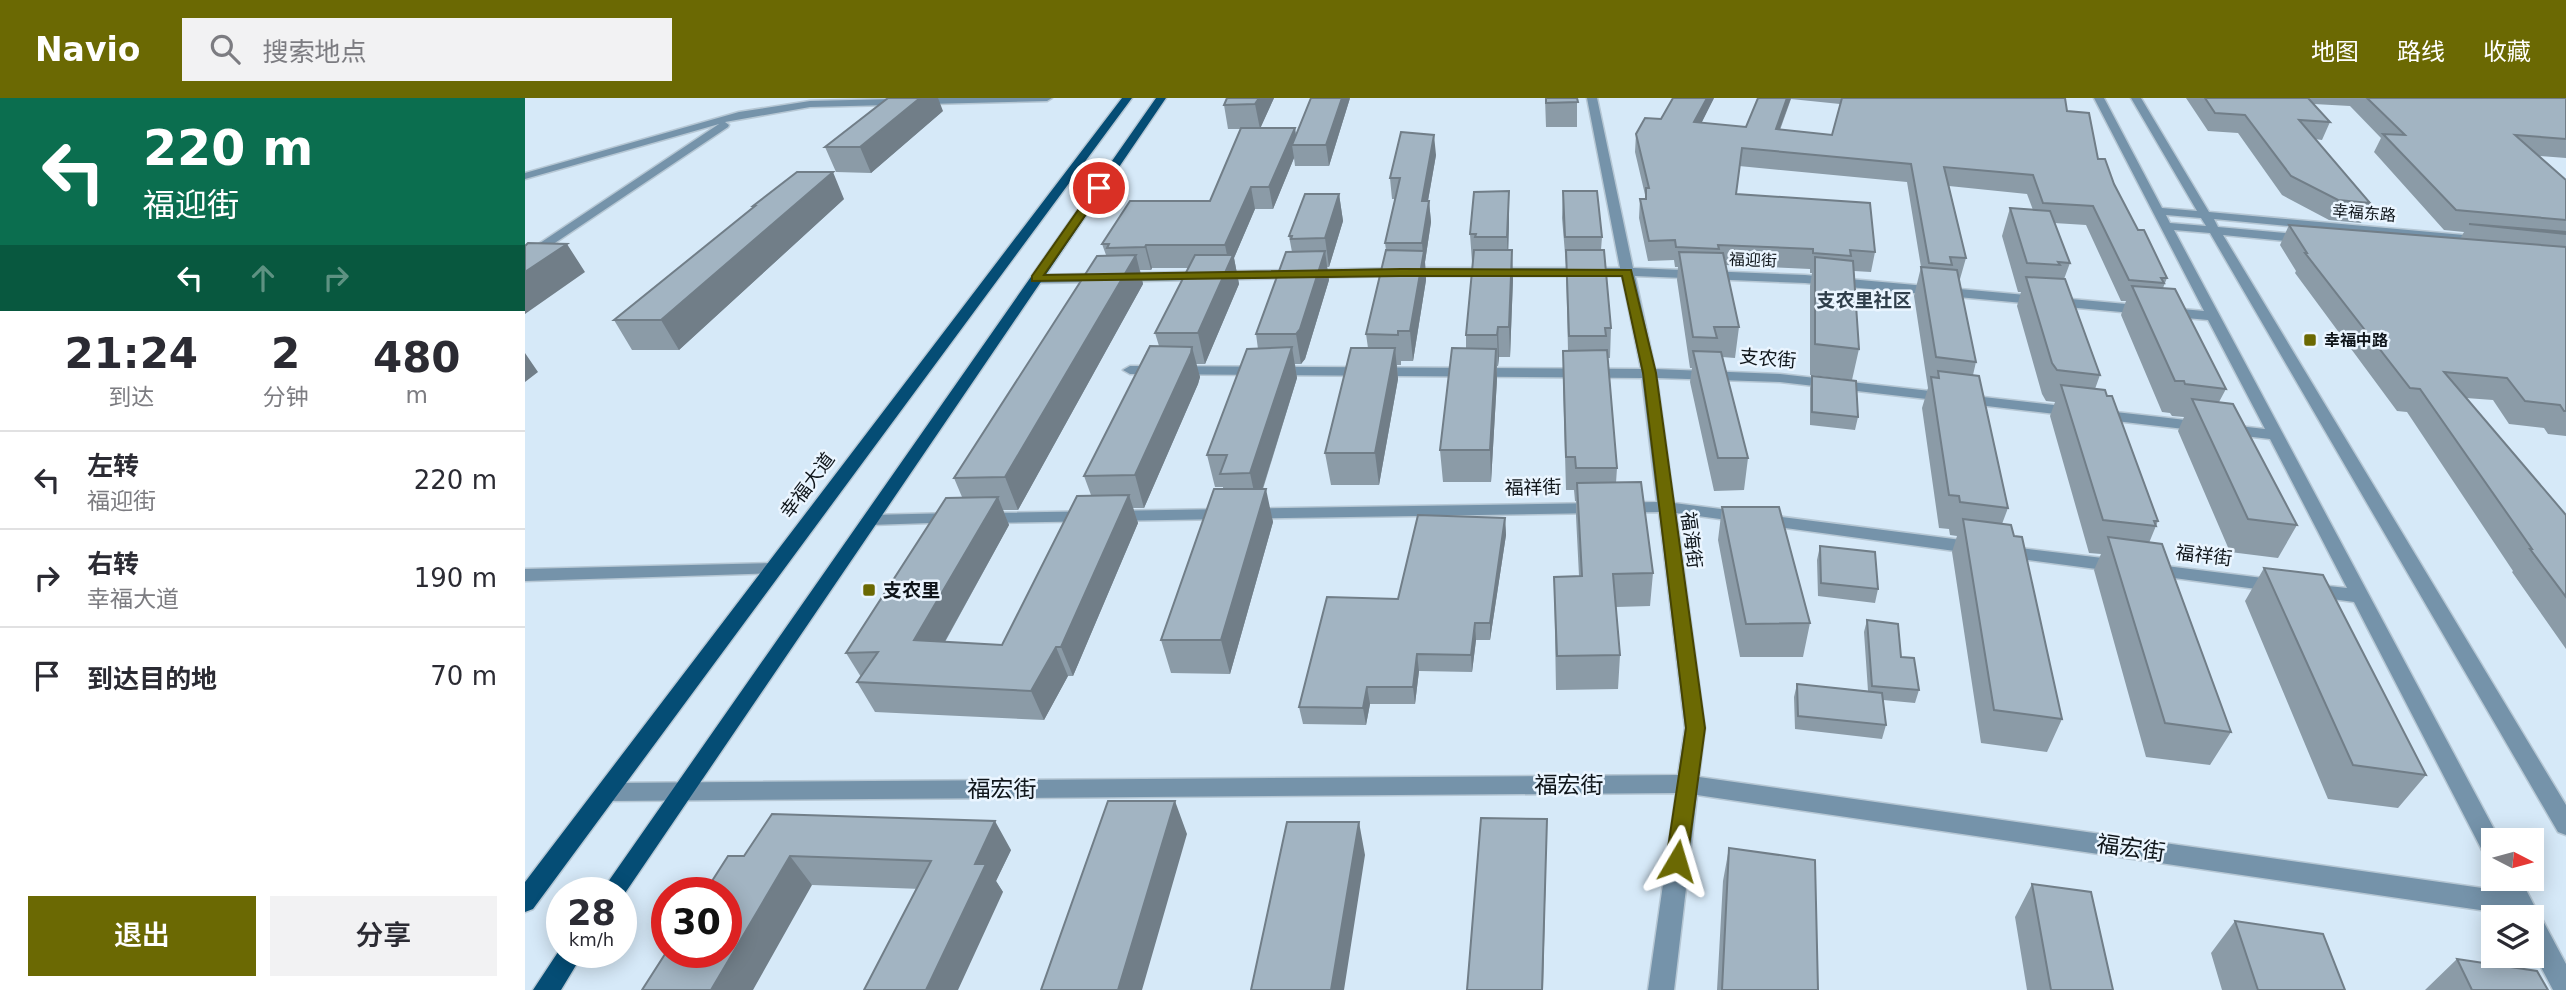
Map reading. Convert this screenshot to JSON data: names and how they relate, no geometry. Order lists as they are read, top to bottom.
{
  "streets": {
    "main road": ["幸福大道"],
    "street": [
      "幸福东路",
      "福迎街",
      "支农街",
      "福祥街",
      "福海街",
      "福宏街"
    ]
  },
  "crossings": [
    ["福迎街", "福海街"],
    ["支农街", "福海街"],
    ["幸福大道", "福宏街"],
    ["福祥街", "福海街"],
    ["福海街", "福宏街"]
  ],
  "districts": ["支农里社区"],
  "places": {
    "transit": ["幸福中路", "支农里"]
  },
  "north": "right",
  "page": {
    "header": "Navio",
    "search": "搜索地点",
    "nav": ["地图", "路线", "收藏"],
    "turn": ["220 m", "福迎街"],
    "eta": [
      "21:24",
      "到达",
      "2",
      "分钟",
      "480",
      "m"
    ],
    "list": [
      {
        "name": "左转",
        "note": "福迎街",
        "value": "220 m"
      },
      {
        "name": "右转",
        "note": "幸福大道",
        "value": "190 m"
      },
      {
        "name": "到达目的地",
        "value": "70 m"
      }
    ],
    "speed": "28 km/h",
    "limit": "30",
    "buttons": ["退出", "分享"]
  }
}
